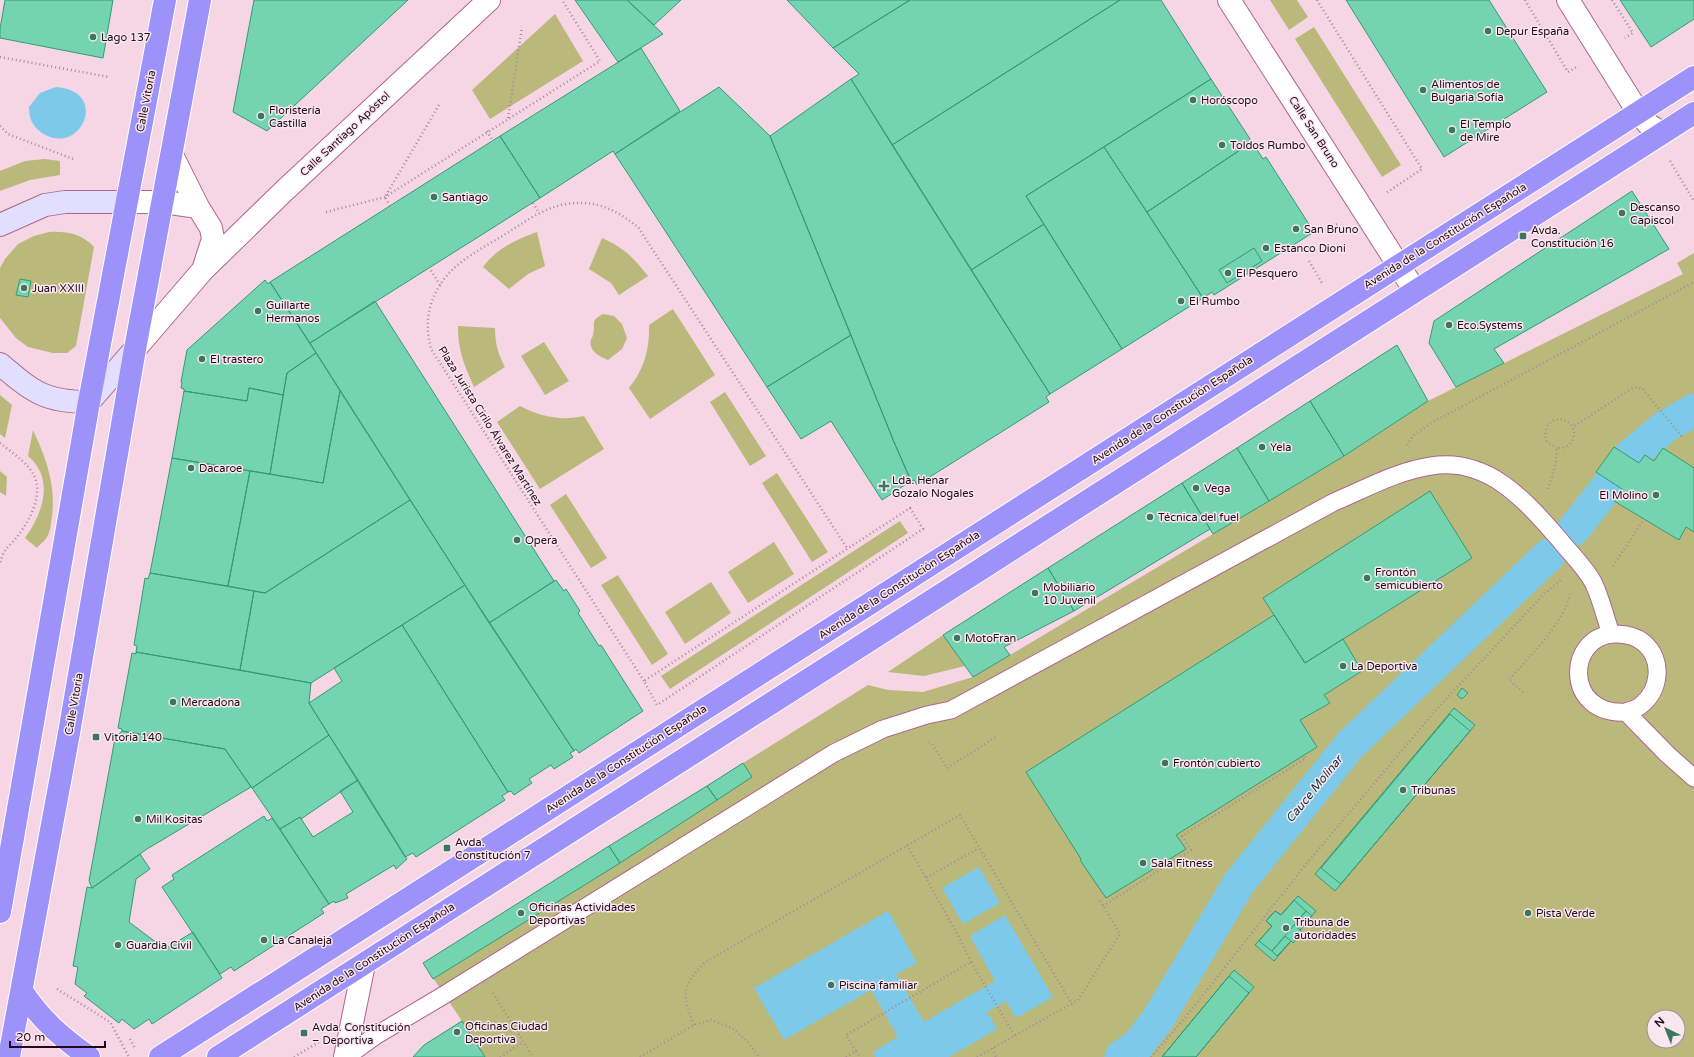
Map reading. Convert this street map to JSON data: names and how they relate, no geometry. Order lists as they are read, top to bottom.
{
  "streets": {
    "highway": ["Calle Vitoria", "Avenida de la Constitución Española"],
    "street": ["Calle San Bruno", "Calle Santiago Apóstol"],
    "path": ["Plaza Jurista Cirilo Álvarez Martínez"]
  },
  "crossings": [
    ["Calle Vitoria", "Calle Santiago Apóstol"],
    ["Calle San Bruno", "Avenida de la Constitución Española"]
  ],
  "water": ["Cauce Molinar"],
  "places": {
    "other": [
      "Depur España",
      "Lago 137",
      "Alimentos de Bulgaria Sofía",
      "Horóscopo",
      "Floristería Castilla",
      "El Templo de Mire",
      "Toldos Rumbo",
      "Santiago",
      "Descanso Capiscol",
      "San Bruno",
      "Estanco Dioni",
      "El Pesquero",
      "Juan XXIII",
      "El Rumbo",
      "Guillarte Hermanos",
      "Eco.Systems",
      "El trastero",
      "Yela",
      "Dacaroe",
      "Vega",
      "El Molino",
      "Técnica del fuel",
      "Opera",
      "Frontón semicubierto",
      "Mobiliario 10 Juvenil",
      "MotoFran",
      "La Deportiva",
      "Mercadona",
      "Frontón cubierto",
      "Tribunas",
      "Mil Kositas",
      "Sala Fitness",
      "Oficinas Actividades Deportivas",
      "Pista Verde",
      "Tribuna de autoridades",
      "La Canaleja",
      "Guardia Civil",
      "Piscina familiar",
      "Oficinas Ciudad Deportiva"
    ],
    "transit": [
      "Avda. Constitución 16",
      "Vitoria 140",
      "Avda. Constitución 7",
      "Avda. Constitución – Deportiva"
    ],
    "health": ["Lda. Henar Gozalo Nogales"]
  },
  "scale_bar": "20 m",
  "north": "top left"
}
